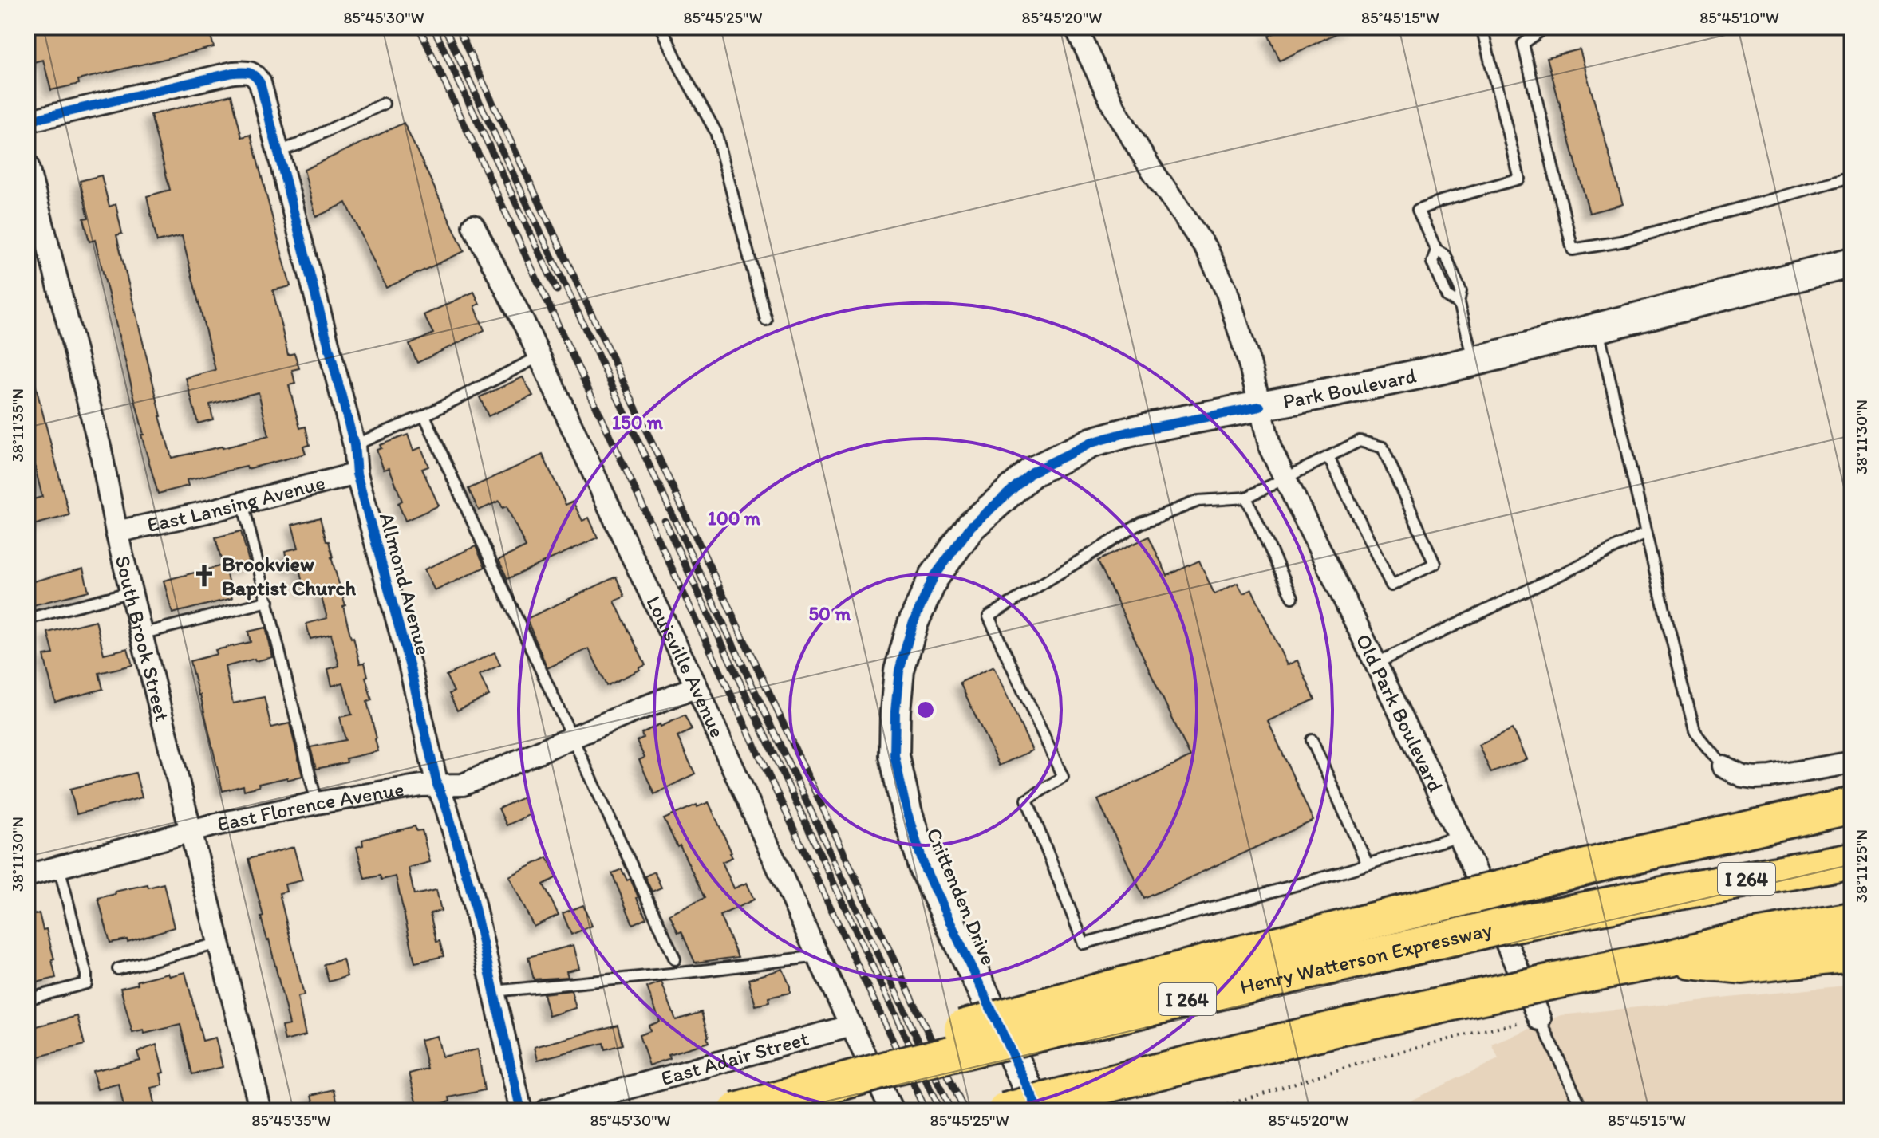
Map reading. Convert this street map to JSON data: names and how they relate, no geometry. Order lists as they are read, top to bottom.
{
  "streets": {
    "highway": ["I 264", "Henry Watterson Expressway"],
    "main road": ["Park Boulevard", "Crittenden Drive"],
    "street": [
      "East Lansing Avenue",
      "Allmond Avenue",
      "South Brook Street",
      "Louisville Avenue",
      "Old Park Boulevard",
      "East Florence Avenue",
      "East Adair Street"
    ]
  },
  "crossings": [
    ["Park Boulevard", "Old Park Boulevard"],
    ["Park Boulevard", "Crittenden Drive"],
    ["East Lansing Avenue", "Allmond Avenue"],
    ["East Lansing Avenue", "South Brook Street"],
    ["Allmond Avenue", "East Florence Avenue"],
    ["South Brook Street", "East Florence Avenue"],
    ["Louisville Avenue", "East Florence Avenue"],
    ["Louisville Avenue", "East Adair Street"],
    ["Old Park Boulevard", "Crittenden Drive"]
  ],
  "places": {
    "church": ["Brookview Baptist Church"]
  },
  "coordinates": [
    "85°45'30\"W",
    "85°45'25\"W",
    "85°45'20\"W",
    "85°45'15\"W",
    "85°45'10\"W",
    "38°11'35\"N",
    "38°11'30\"N",
    "38°11'25\"N",
    "85°45'35\"W"
  ],
  "rings": ["150 m", "100 m", "50 m"]
}
